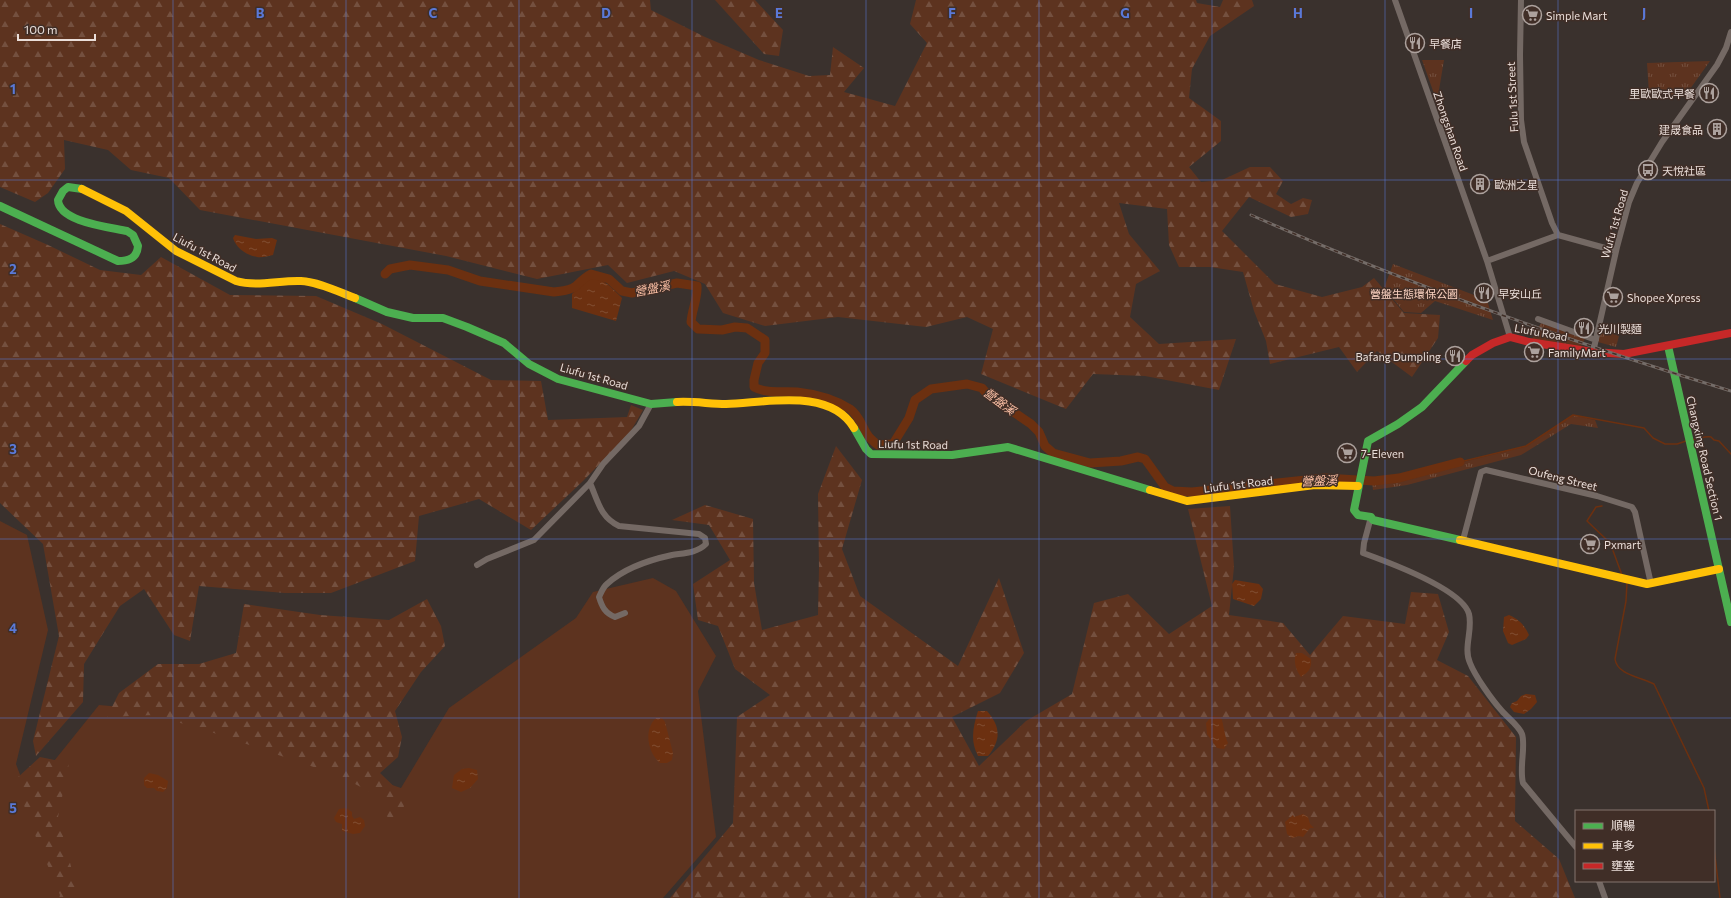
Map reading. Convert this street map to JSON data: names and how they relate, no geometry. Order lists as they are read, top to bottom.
{
  "streets": {
    "street": [
      "Fulu 1st Street",
      "Zhongshan Road",
      "Wufu 1st Road",
      "Liufu 1st Road",
      "Liufu Road",
      "Changxing Road Section 1",
      "Oufeng Street"
    ]
  },
  "crossings": [
    ["Zhongshan Road", "Liufu Road"],
    ["Wufu 1st Road", "Liufu Road"],
    ["Liufu 1st Road", "Liufu Road"],
    ["Liufu Road", "Changxing Road Section 1"]
  ],
  "water": ["營盤溪"],
  "parks": ["營盤生態環保公園"],
  "places": {
    "supermarket": [
      "Simple Mart",
      "Shopee Xpress",
      "FamilyMart",
      "7-Eleven",
      "Pxmart"
    ],
    "restaurant": [
      "早餐店",
      "里歐歐式早餐",
      "早安山丘",
      "光川製麵",
      "Bafang Dumpling"
    ],
    "building": ["建晟食品", "歐洲之星"],
    "bus stop": ["天悅社區"]
  },
  "legend": ["順暢", "車多", "壅塞"],
  "scale_bar": "100 m",
  "grid": {
    "columns": [
      "B",
      "C",
      "D",
      "E",
      "F",
      "G",
      "H",
      "I",
      "J"
    ],
    "rows": [
      "1",
      "2",
      "3",
      "4",
      "5"
    ]
  }
}
